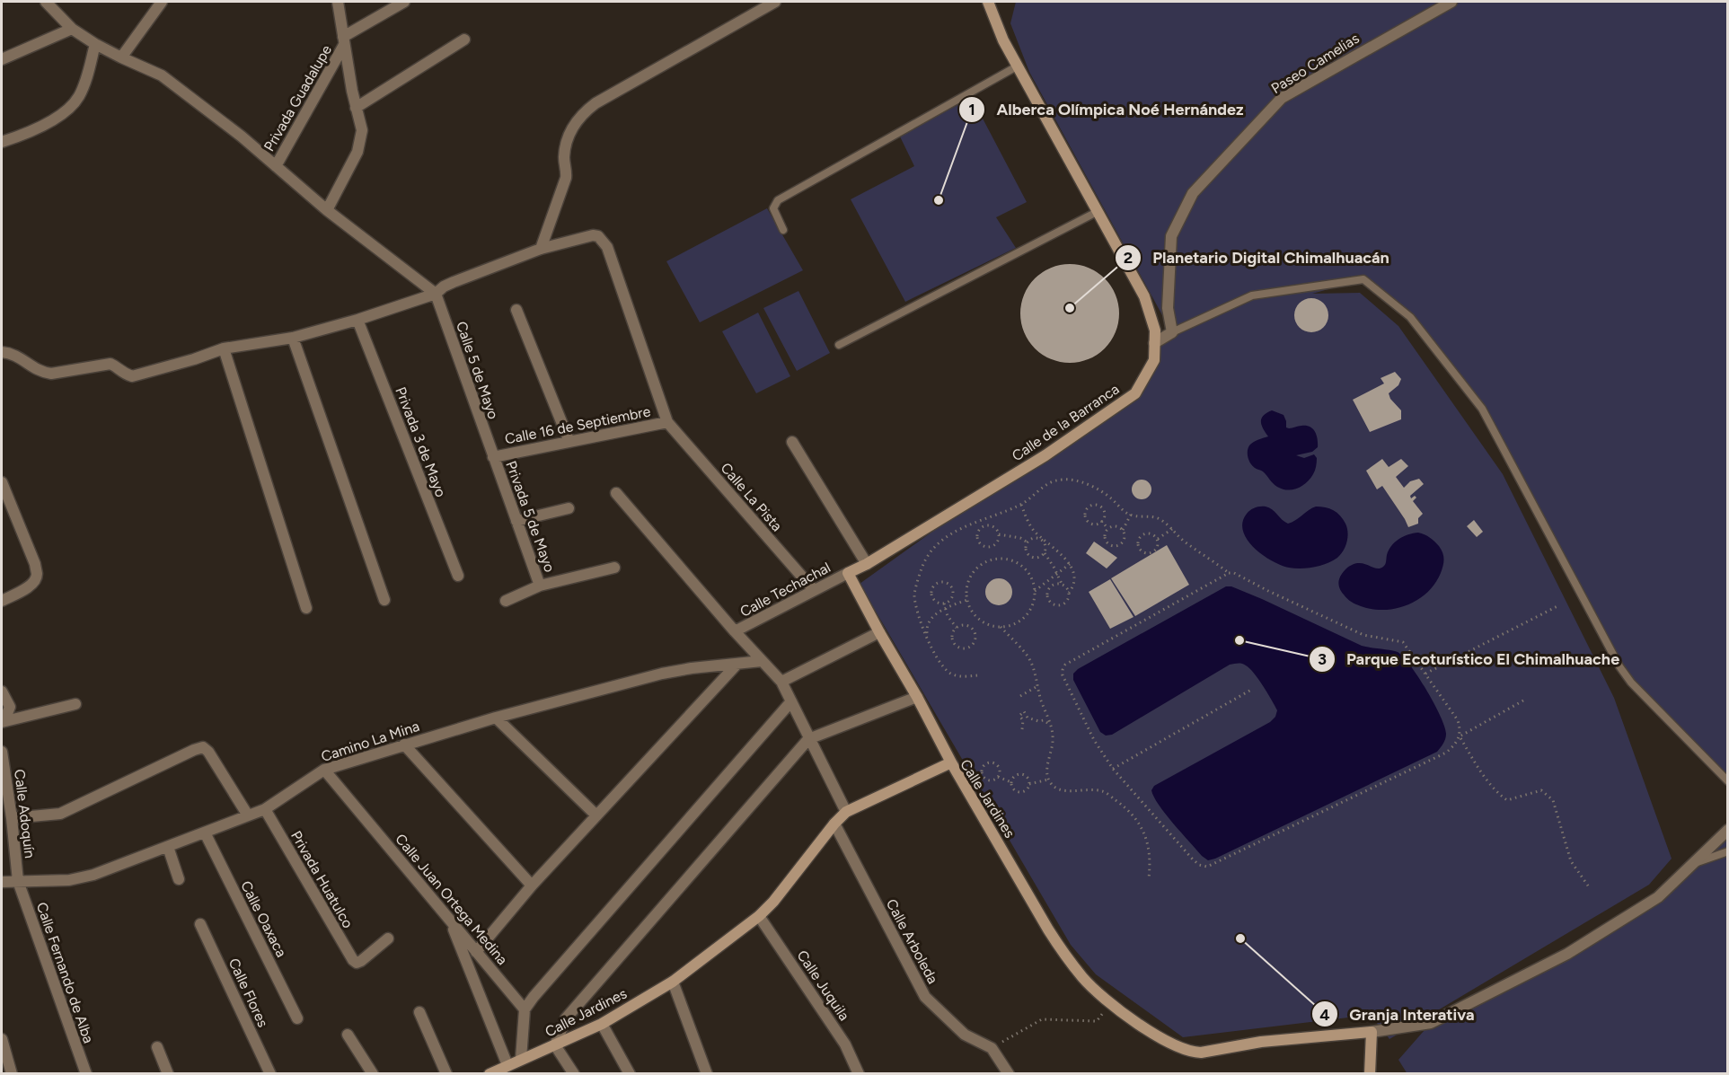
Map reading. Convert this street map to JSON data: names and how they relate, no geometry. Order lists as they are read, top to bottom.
{
  "streets": {
    "main road": ["Calle de la Barranca", "Calle Jardines"],
    "street": [
      "Paseo Camelias",
      "Privada Guadalupe",
      "Calle 5 de Mayo",
      "Calle 16 de Septiembre",
      "Privada 3 de Mayo",
      "Calle La Pista",
      "Privada 5 de Mayo",
      "Calle Techachal",
      "Camino La Mina",
      "Calle Adoquín",
      "Privada Huatulco",
      "Calle Juan Ortega Medina",
      "Calle Oaxaca",
      "Calle Arboleda",
      "Calle Fernando de Alba",
      "Calle Juquila",
      "Calle Flores"
    ]
  },
  "crossings": [
    ["Calle 5 de Mayo", "Calle 16 de Septiembre"],
    ["Calle 5 de Mayo", "Privada 5 de Mayo"],
    ["Calle de la Barranca", "Calle Techachal"],
    ["Calle 16 de Septiembre", "Calle La Pista"],
    ["Calle 16 de Septiembre", "Privada 5 de Mayo"],
    ["Calle La Pista", "Calle Techachal"],
    ["Camino La Mina", "Calle Adoquín"],
    ["Camino La Mina", "Privada Huatulco"],
    ["Camino La Mina", "Calle Juan Ortega Medina"],
    ["Camino La Mina", "Calle Oaxaca"],
    ["Camino La Mina", "Calle Fernando de Alba"],
    ["Calle Jardines", "Calle Arboleda"],
    ["Calle Jardines", "Calle Juquila"],
    ["Calle Adoquín", "Calle Fernando de Alba"]
  ],
  "places": [
    "Alberca Olímpica Noé Hernández",
    "Planetario Digital Chimalhuacán",
    "Parque Ecoturístico El Chimalhuache",
    "Granja Interativa"
  ]
}
